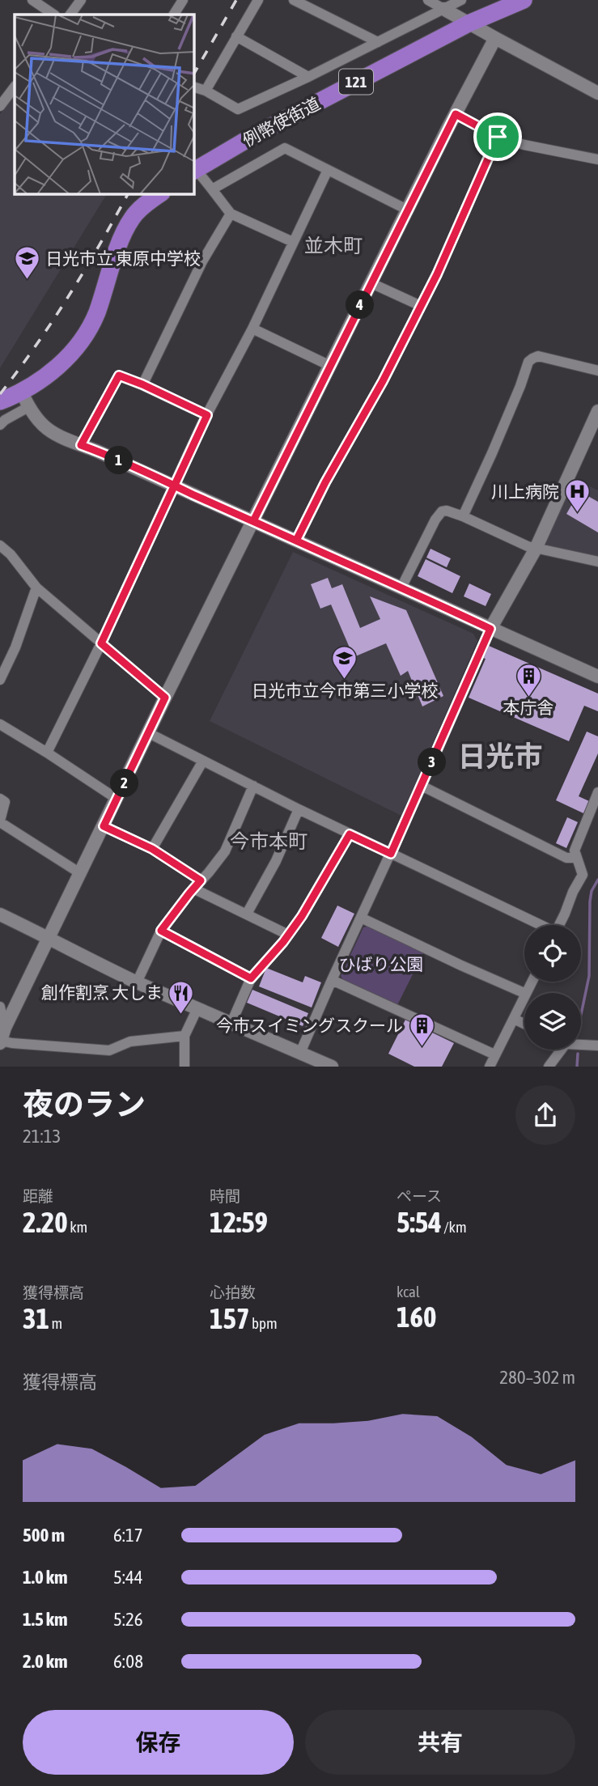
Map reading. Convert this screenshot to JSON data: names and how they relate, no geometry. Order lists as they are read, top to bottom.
{
  "streets": {
    "highway": ["121", "例幣使街道"]
  },
  "districts": ["並木町", "日光市", "今市本町"],
  "parks": ["ひばり公園"],
  "places": {
    "school or university": ["日光市立 東原中学校", "日光市立今市第三小学校"],
    "hospital": ["川上病院"],
    "building": ["本庁舎", "今市スイミングスクール"],
    "restaurant": ["創作割烹 大しま"]
  },
  "page": {
    "pins": [
      "4",
      "1",
      "3",
      "2"
    ],
    "heading": ["夜のラン", "21:13"],
    "stats": [
      ["距離", "2.20 km"],
      ["時間", "12:59"],
      ["ペース", "5:54 /km"],
      ["獲得標高", "31 m"],
      ["心拍数", "157 bpm"],
      ["kcal", "160"]
    ],
    "chart": ["獲得標高", "280–302 m"],
    "list": [
      {
        "name": "500 m",
        "note": "6:17"
      },
      {
        "name": "1.0 km",
        "note": "5:44"
      },
      {
        "name": "1.5 km",
        "note": "5:26"
      },
      {
        "name": "2.0 km",
        "note": "6:08"
      }
    ],
    "buttons": ["保存", "共有"]
  }
}
